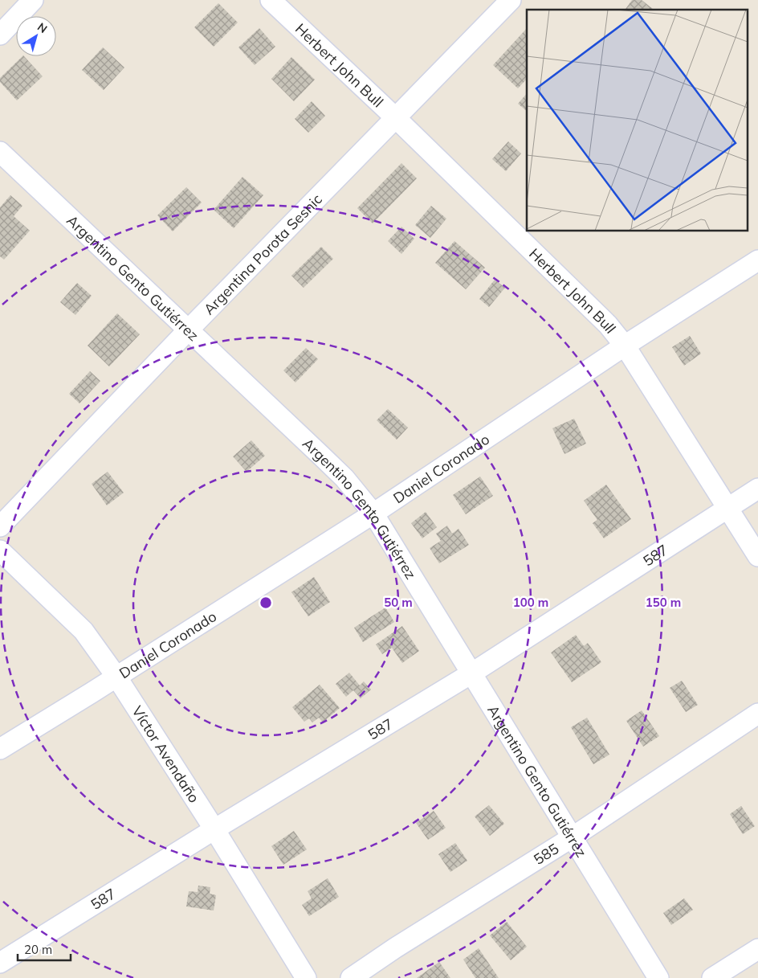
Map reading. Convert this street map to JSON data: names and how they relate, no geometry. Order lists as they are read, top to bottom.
{
  "streets": {
    "street": [
      "Herbert John Bull",
      "Argentina Porota Sesnic",
      "Argentino Gento Gutiérrez",
      "Daniel Coronado",
      "587",
      "Víctor Avendaño",
      "585"
    ]
  },
  "crossings": [
    ["Herbert John Bull", "Argentina Porota Sesnic"],
    ["Herbert John Bull", "Daniel Coronado"],
    ["Herbert John Bull", "587"],
    ["Argentina Porota Sesnic", "Argentino Gento Gutiérrez"],
    ["Argentino Gento Gutiérrez", "Daniel Coronado"],
    ["Argentino Gento Gutiérrez", "587"],
    ["Argentino Gento Gutiérrez", "585"],
    ["Daniel Coronado", "Víctor Avendaño"],
    ["587", "Víctor Avendaño"]
  ],
  "scale_bar": "20 m",
  "north": "top right",
  "rings": ["50 m", "100 m", "150 m"]
}
